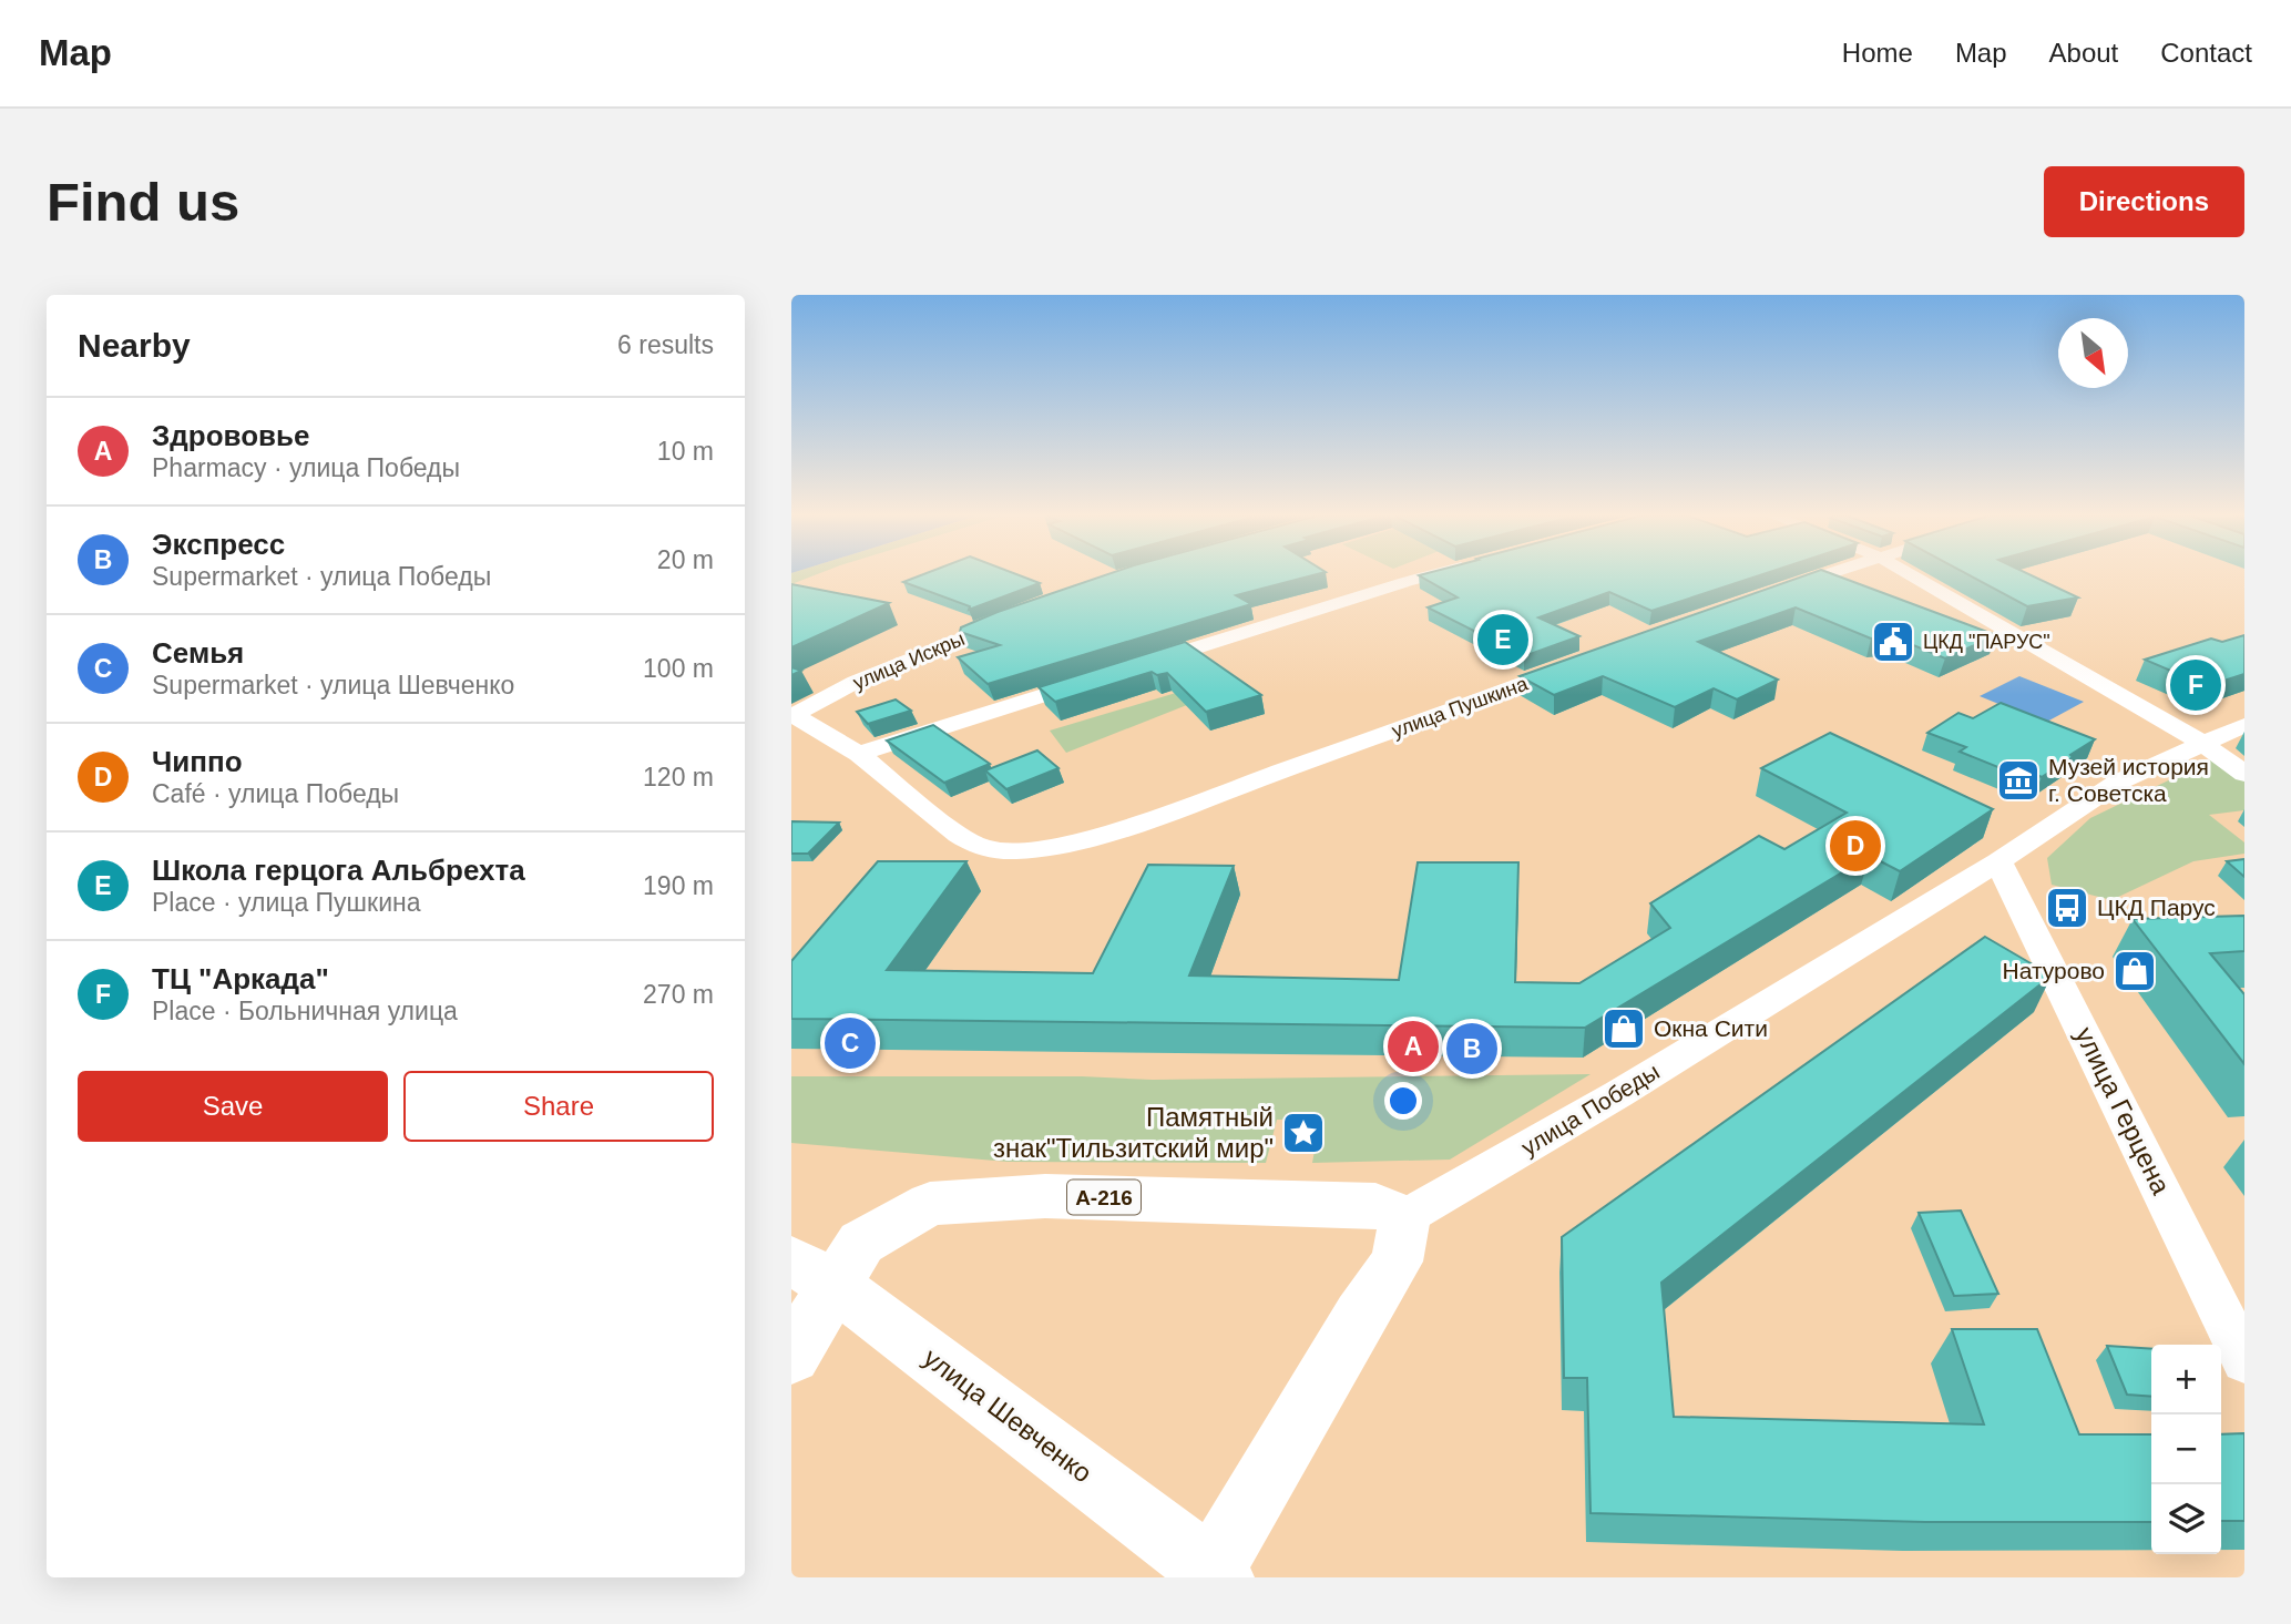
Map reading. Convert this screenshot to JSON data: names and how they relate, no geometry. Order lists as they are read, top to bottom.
{
  "streets": {
    "main road": ["А-216", "улица Шевченко"],
    "street": [
      "улица Искры",
      "улица Пушкина",
      "улица Победы",
      "улица Герцена"
    ]
  },
  "crossings": [
    ["улица Искры", "улица Пушкина"],
    ["улица Победы", "улица Герцена"],
    ["улица Победы", "А-216"],
    ["А-216", "улица Шевченко"]
  ],
  "places": {
    "public building": ["ЦКД \"ПАРУС\""],
    "museum": ["Музей история г. Советска"],
    "bus stop": ["ЦКД Парус"],
    "shop": ["Натурово", "Окна Сити"],
    "place": ["Памятный знак\"Тильзитский мир\""]
  },
  "north": "bottom right",
  "page": {
    "header": "Map",
    "nav": [
      "Home",
      "Map",
      "About",
      "Contact"
    ],
    "buttons": [
      "Directions",
      ["Save", "Share"]
    ],
    "title": "Find us",
    "heading": ["Nearby", "6 results"],
    "list": [
      {
        "mark": "A",
        "name": "Здрововье",
        "note": "Pharmacy · улица Победы",
        "value": "10 m"
      },
      {
        "mark": "B",
        "name": "Экспресс",
        "note": "Supermarket · улица Победы",
        "value": "20 m"
      },
      {
        "mark": "C",
        "name": "Семья",
        "note": "Supermarket · улица Шевченко",
        "value": "100 m"
      },
      {
        "mark": "D",
        "name": "Чиппо",
        "note": "Café · улица Победы",
        "value": "120 m"
      },
      {
        "mark": "E",
        "name": "Школа герцога Альбрехта",
        "note": "Place · улица Пушкина",
        "value": "190 m"
      },
      {
        "mark": "F",
        "name": "ТЦ \"Аркада\"",
        "note": "Place · Больничная улица",
        "value": "270 m"
      }
    ],
    "pins": [
      "E",
      "F",
      "D",
      "C",
      "A",
      "B"
    ],
    "map_buttons": ["+", "−"]
  }
}
